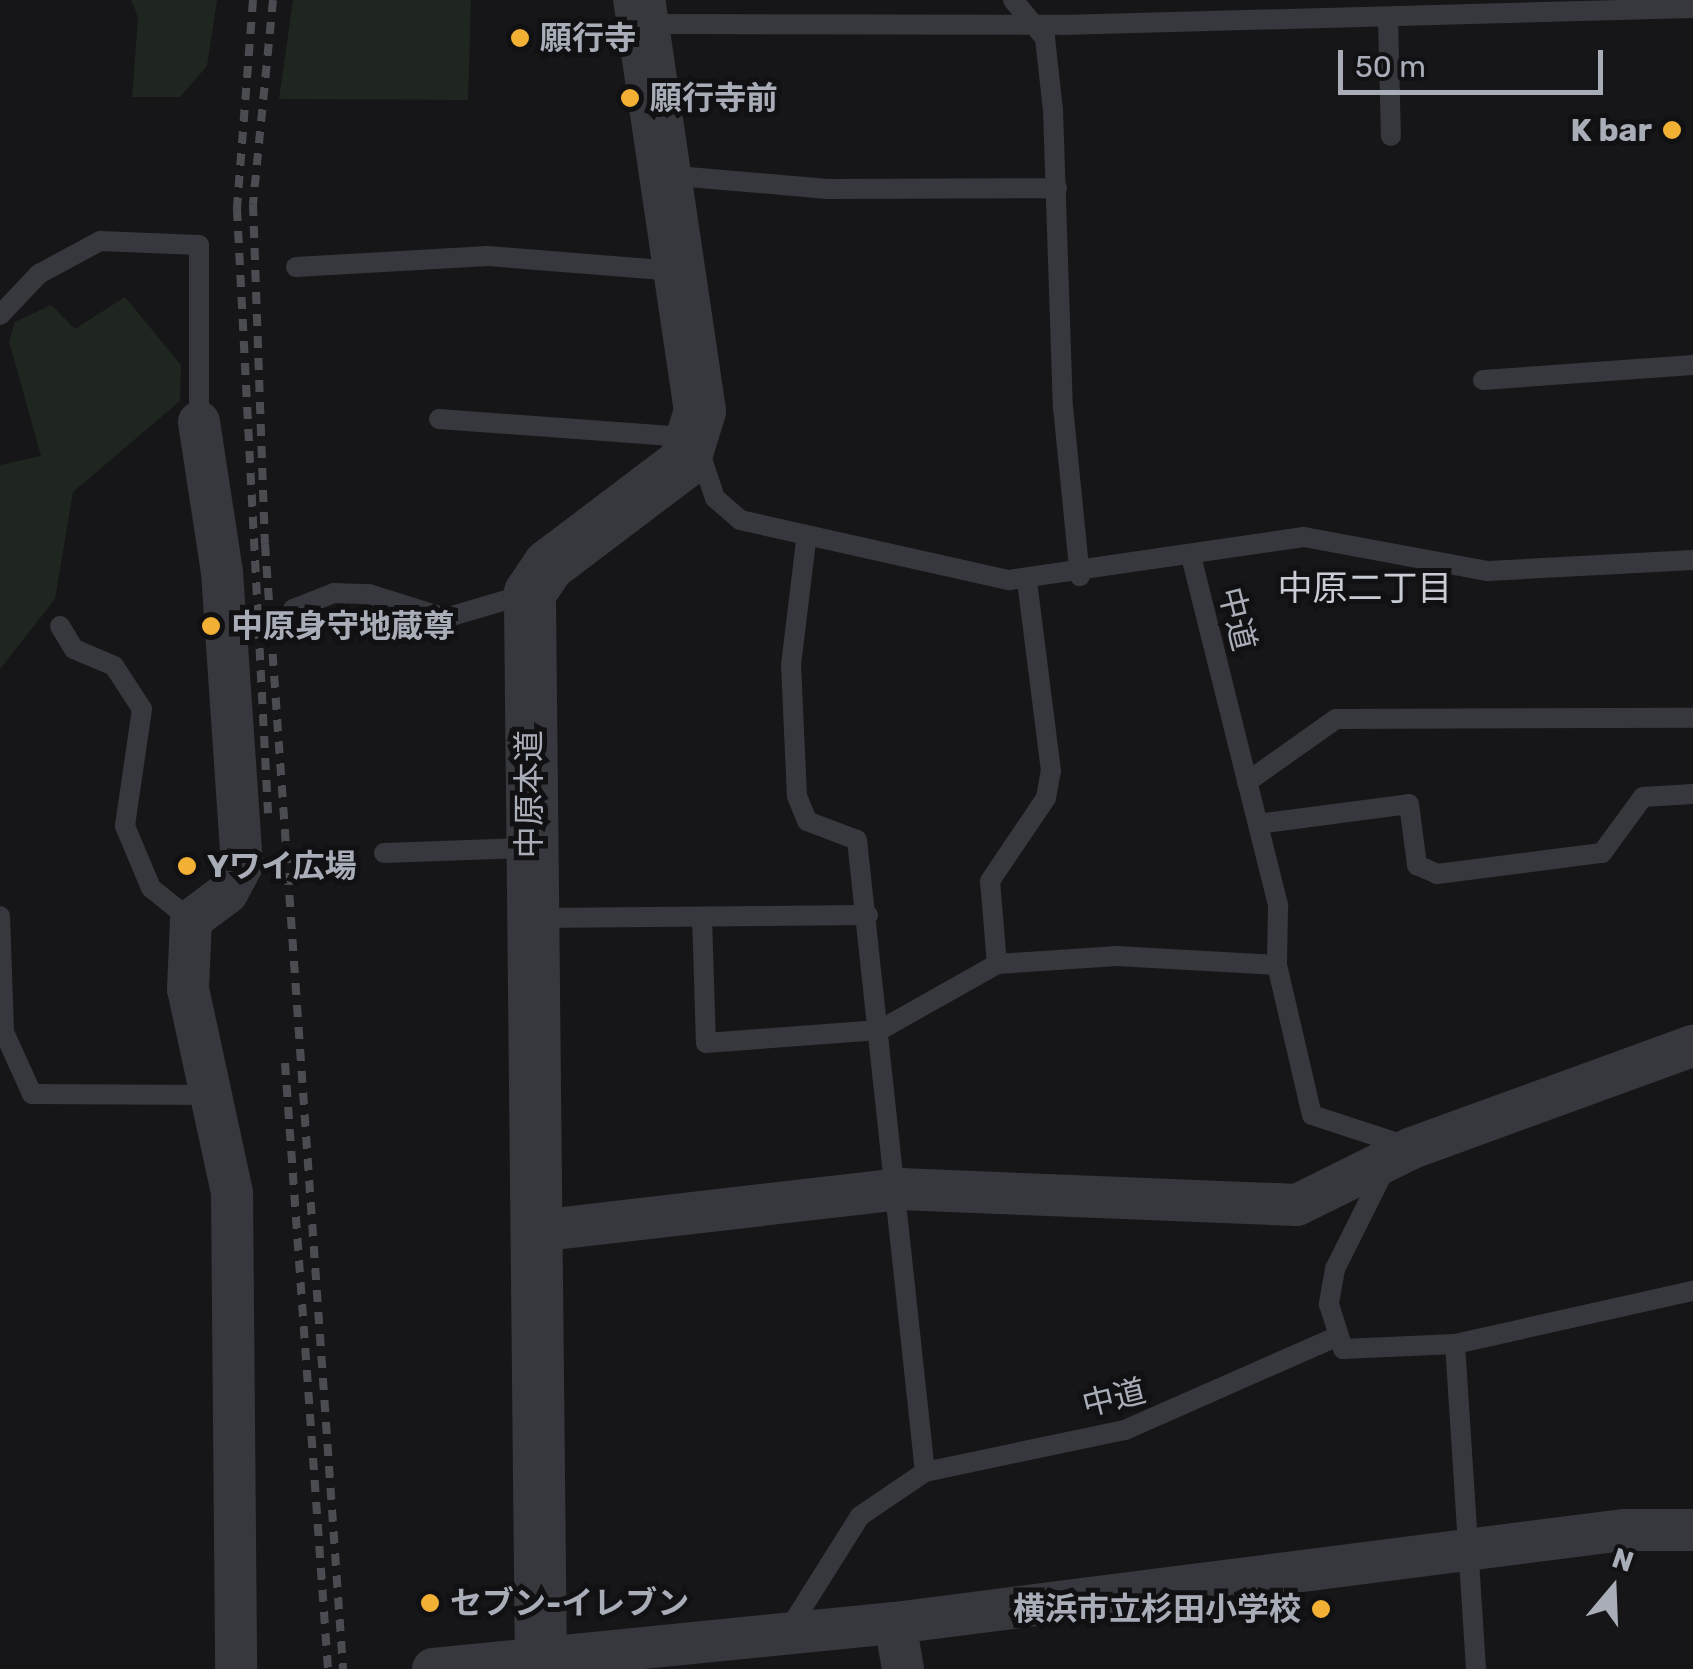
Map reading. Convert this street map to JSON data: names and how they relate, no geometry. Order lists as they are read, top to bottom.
{
  "streets": {
    "street": ["中原本道"],
    "lane": ["中道"]
  },
  "districts": ["中原二丁目"],
  "places": [
    "願行寺",
    "願行寺前",
    "K bar",
    "中原身守地蔵尊",
    "Yワイ広場",
    "セブン-イレブン",
    "横浜市立杉田小学校"
  ],
  "scale_bar": "50 m",
  "north": "top"
}
